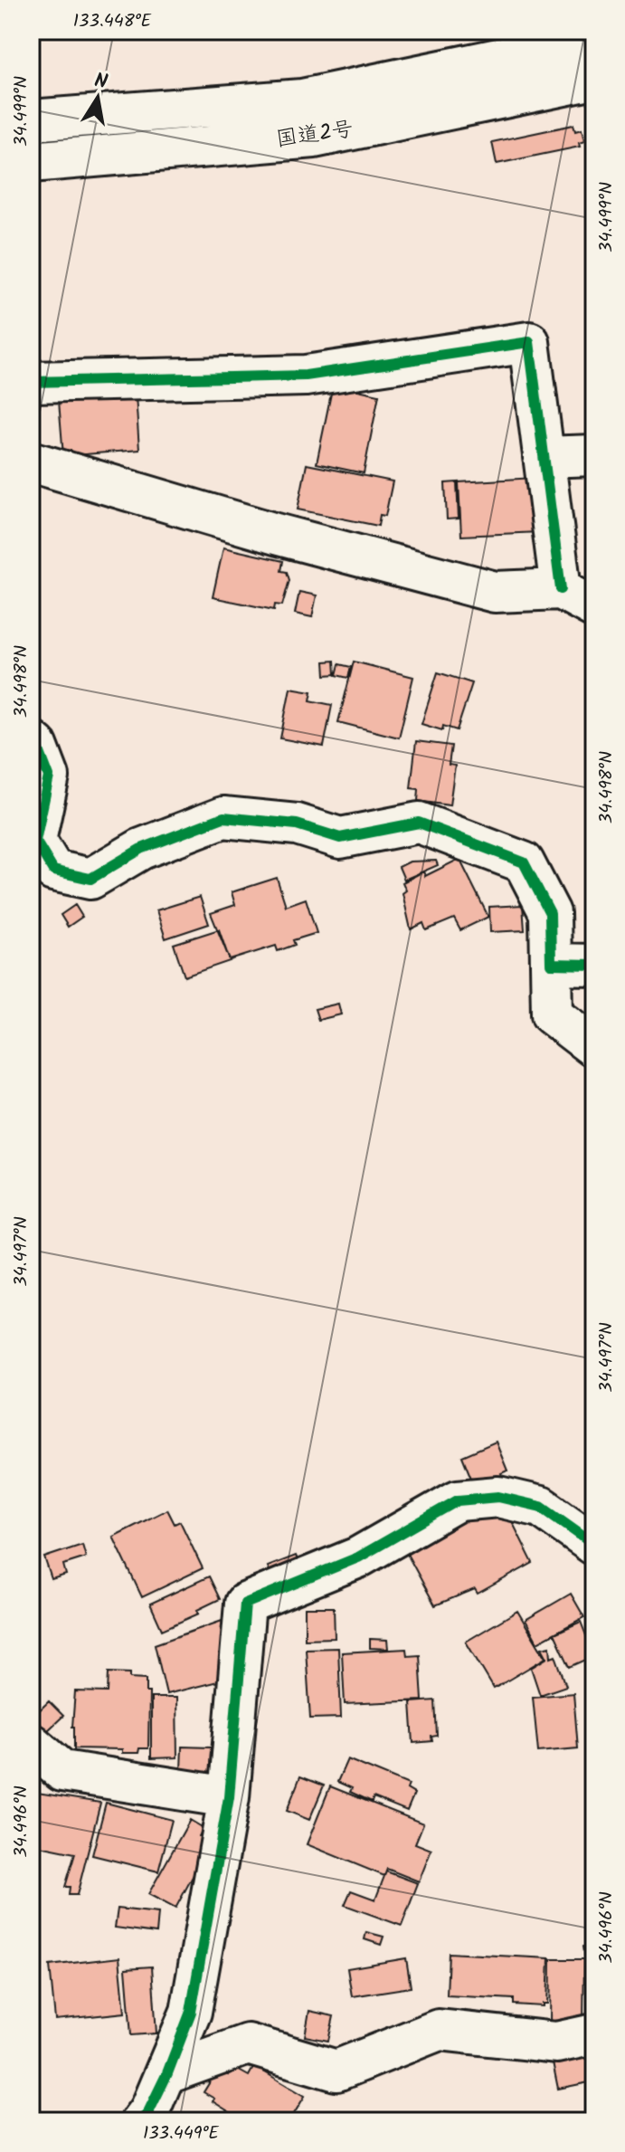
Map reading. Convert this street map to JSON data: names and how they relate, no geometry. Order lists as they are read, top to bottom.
{
  "streets": {
    "main road": ["国道2号"]
  },
  "north": "top",
  "coordinates": [
    "133.448°E",
    "34.499°N",
    "34.498°N",
    "34.497°N",
    "34.496°N",
    "133.449°E"
  ]
}
